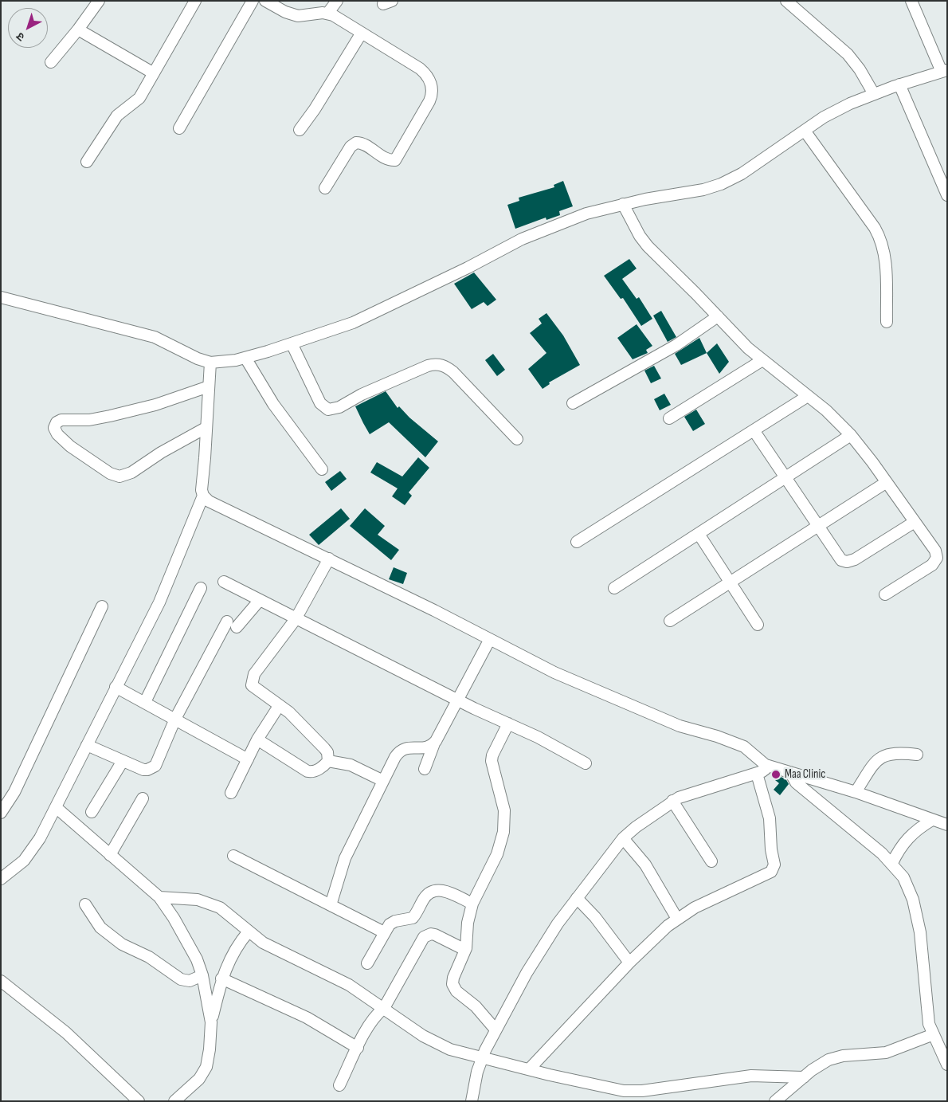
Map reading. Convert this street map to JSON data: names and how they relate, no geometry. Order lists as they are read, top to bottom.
{
  "places": ["Maa Clinic"],
  "north": "bottom left"
}
